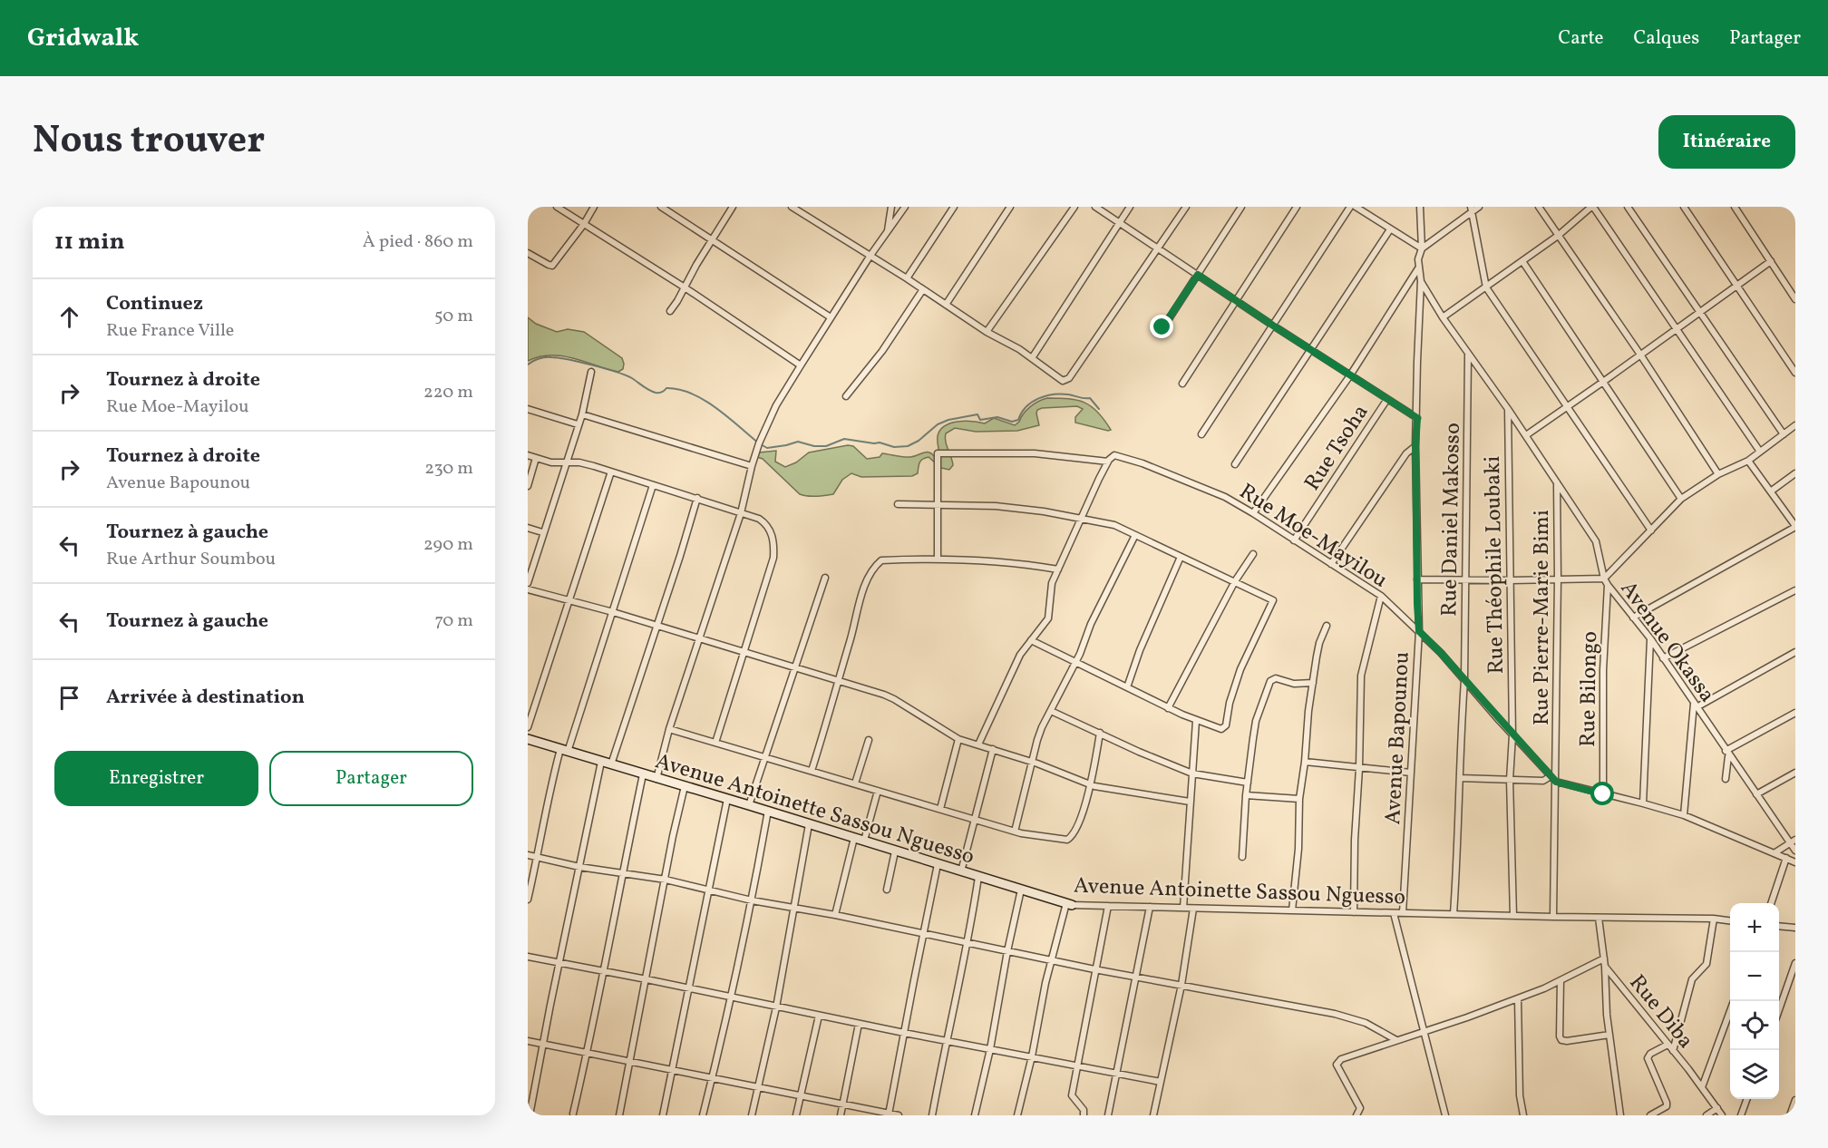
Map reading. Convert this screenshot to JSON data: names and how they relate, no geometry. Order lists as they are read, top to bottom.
{
  "streets": {
    "street": [
      "Rue Tsoha",
      "Rue Daniel Makosso",
      "Rue Moe-Mayilou",
      "Rue Théophile Loubaki",
      "Rue Pierre-Marie Bimi",
      "Avenue Okassa",
      "Rue Bilongo",
      "Avenue Bapounou",
      "Avenue Antoinette Sassou Nguesso",
      "Rue Diba"
    ]
  },
  "crossings": [
    ["Rue Tsoha", "Rue Moe-Mayilou"],
    ["Rue Daniel Makosso", "Rue Moe-Mayilou"],
    ["Rue Daniel Makosso", "Avenue Okassa"],
    ["Rue Daniel Makosso", "Avenue Antoinette Sassou Nguesso"],
    ["Rue Moe-Mayilou", "Rue Théophile Loubaki"],
    ["Rue Moe-Mayilou", "Rue Pierre-Marie Bimi"],
    ["Rue Moe-Mayilou", "Avenue Bapounou"],
    ["Rue Théophile Loubaki", "Avenue Okassa"],
    ["Rue Théophile Loubaki", "Avenue Antoinette Sassou Nguesso"],
    ["Rue Pierre-Marie Bimi", "Avenue Okassa"],
    ["Rue Pierre-Marie Bimi", "Avenue Antoinette Sassou Nguesso"],
    ["Avenue Okassa", "Rue Bilongo"],
    ["Avenue Okassa", "Avenue Bapounou"],
    ["Avenue Bapounou", "Avenue Antoinette Sassou Nguesso"],
    ["Avenue Antoinette Sassou Nguesso", "Rue Diba"]
  ],
  "page": {
    "header": "Gridwalk",
    "nav": ["Carte", "Calques", "Partager"],
    "title": "Nous trouver",
    "buttons": [
      "Itinéraire",
      ["Enregistrer", "Partager"]
    ],
    "heading": ["11 min", "À pied · 860 m"],
    "list": [
      ["Continuez", "Rue France Ville", "50 m"],
      ["Tournez à droite", "Rue Moe-Mayilou", "220 m"],
      ["Tournez à droite", "Avenue Bapounou", "230 m"],
      ["Tournez à gauche", "Rue Arthur Soumbou", "290 m"],
      ["Tournez à gauche", "70 m"],
      "Arrivée à destination"
    ],
    "map_buttons": ["+", "−"]
  }
}
